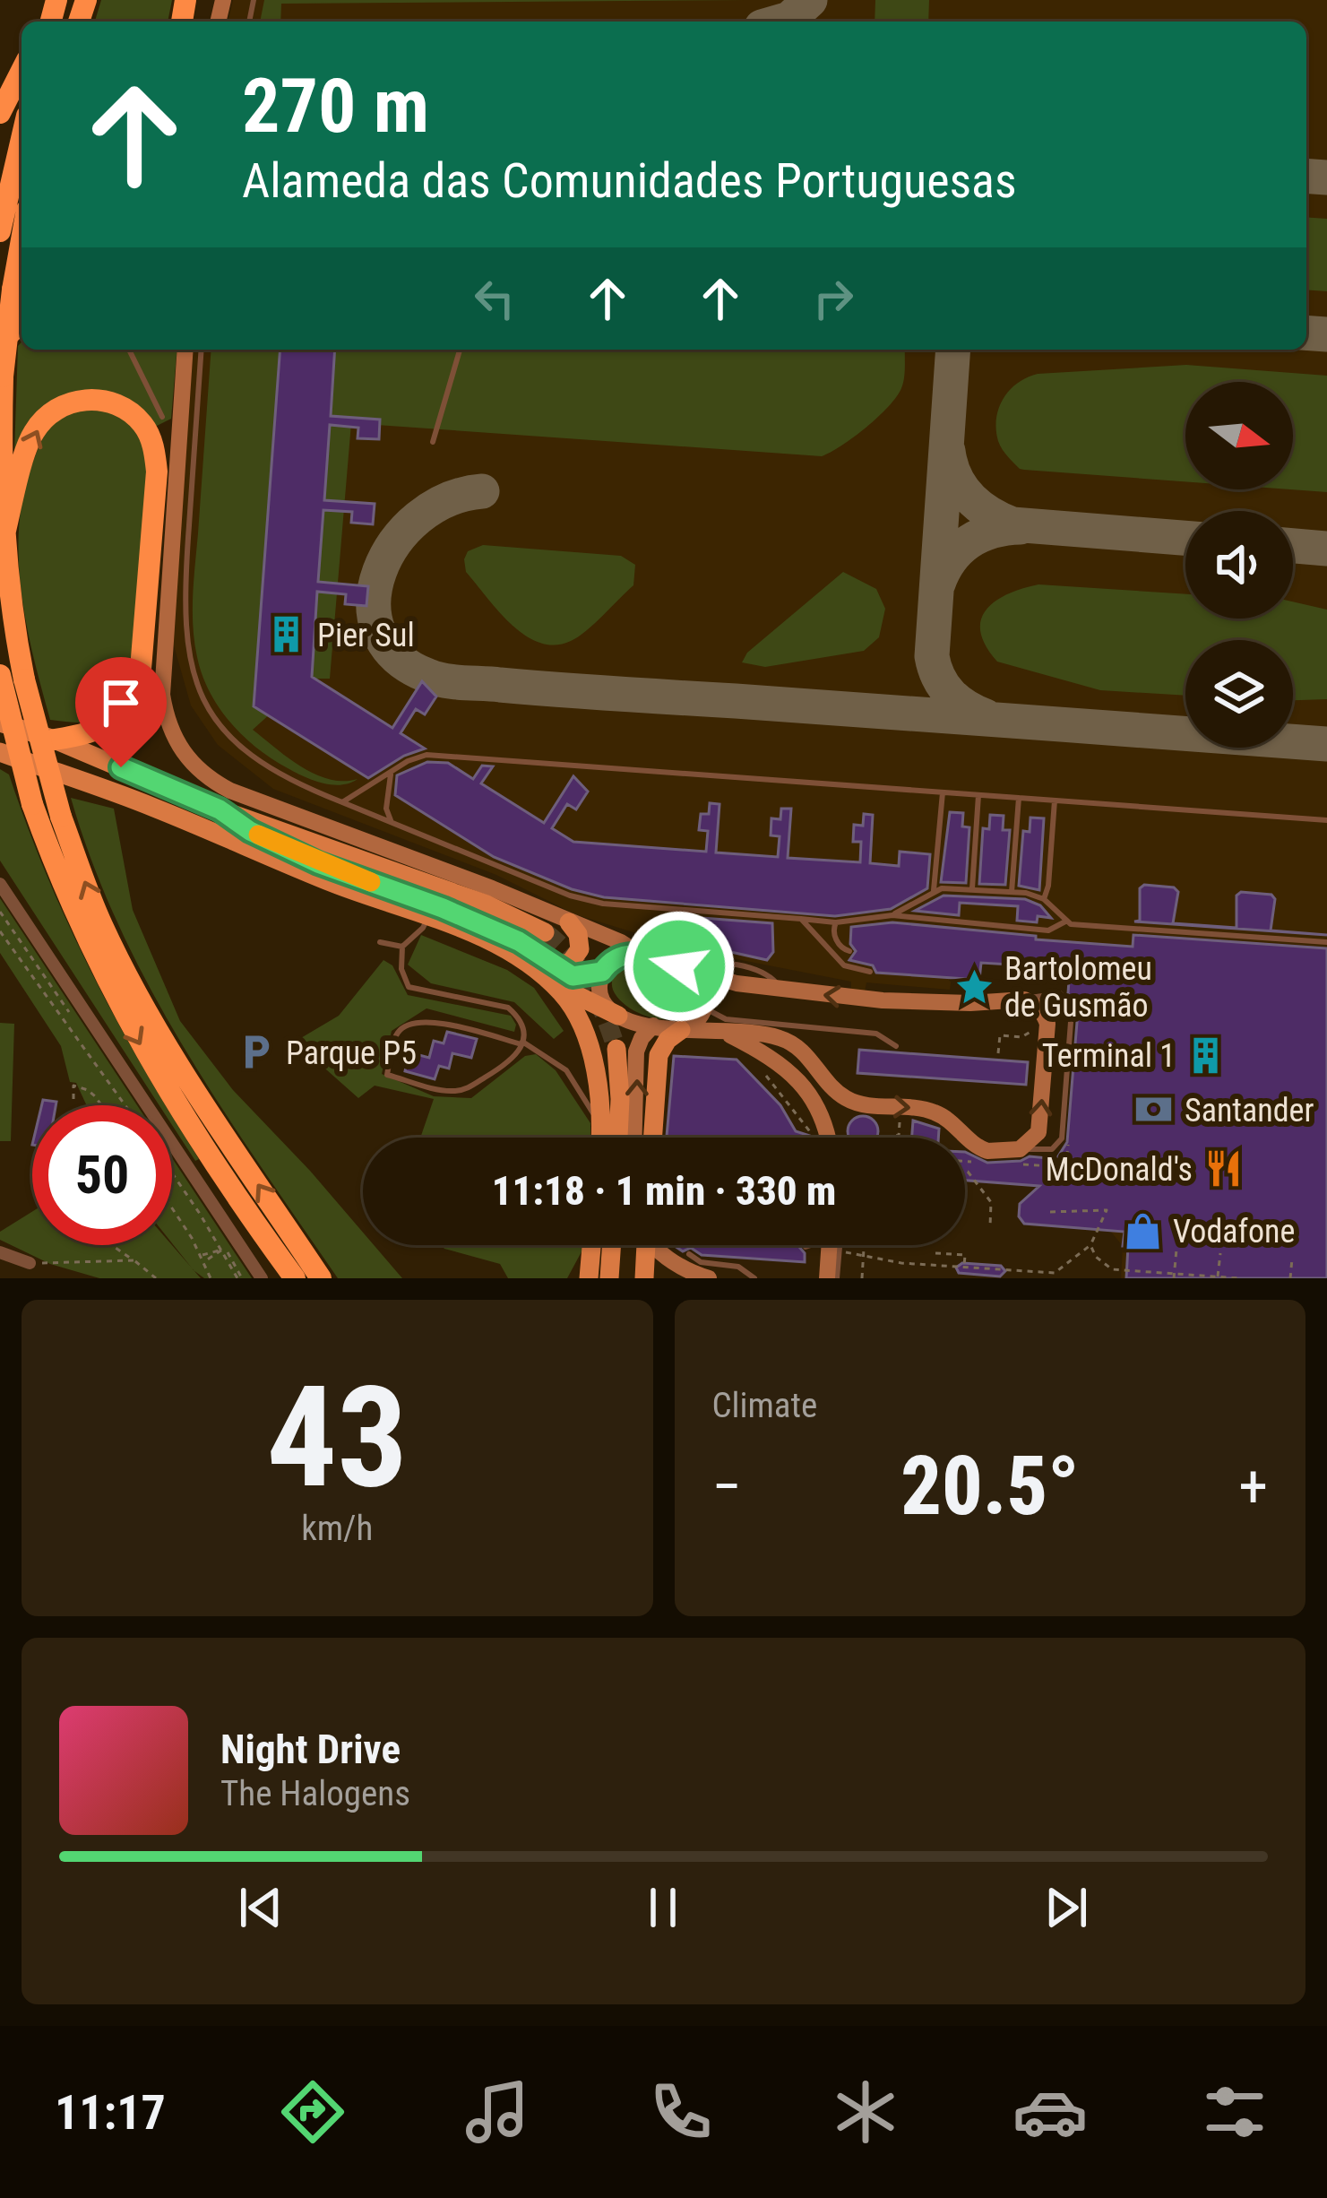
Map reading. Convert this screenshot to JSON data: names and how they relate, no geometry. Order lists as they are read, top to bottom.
{
  "places": {
    "building": ["Pier Sul", "Terminal 1"],
    "place": ["Bartolomeu de Gusmão"],
    "parking": ["Parque P5"],
    "bank": ["Santander"],
    "restaurant": ["McDonald's"],
    "shop": ["Vodafone"]
  },
  "north": "right",
  "page": {
    "turn": ["270 m", "Alameda das Comunidades Portuguesas"],
    "limit": "50",
    "trip": "11:18 · 1 min · 330 m",
    "tile": [
      ["43", "km/h"],
      "Climate"
    ],
    "heat": ["−", "20.5°", "+"],
    "song": ["Night Drive", "The Halogens"],
    "tabs": "11:17"
  }
}
